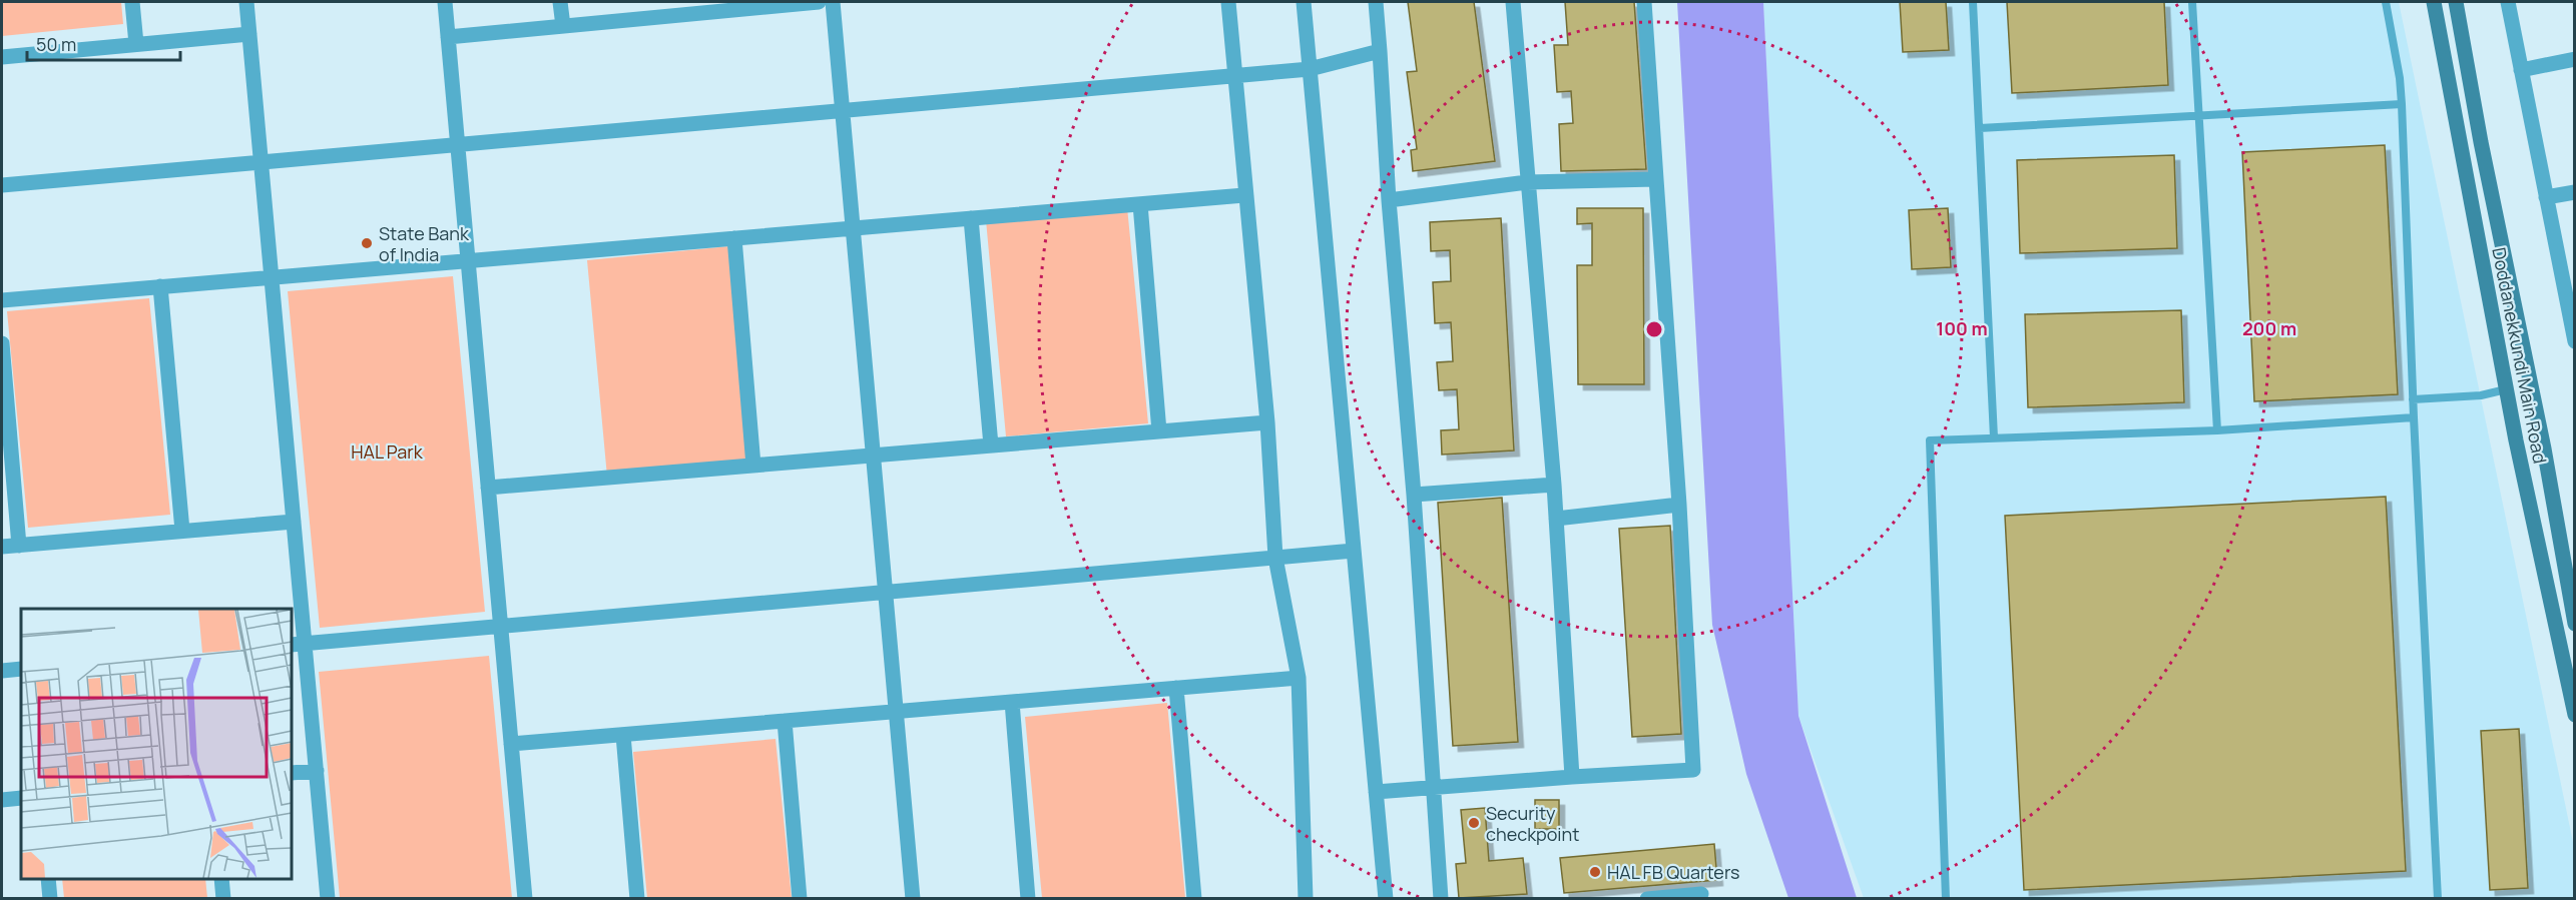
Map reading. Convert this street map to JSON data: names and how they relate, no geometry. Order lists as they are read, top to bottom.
{
  "streets": {
    "street": ["Doddanekkundi Main Road"]
  },
  "parks": ["HAL Park"],
  "places": ["State Bank of India", "Security checkpoint", "HAL FB Quarters"],
  "scale_bar": "50 m",
  "rings": ["100 m", "200 m"]
}
